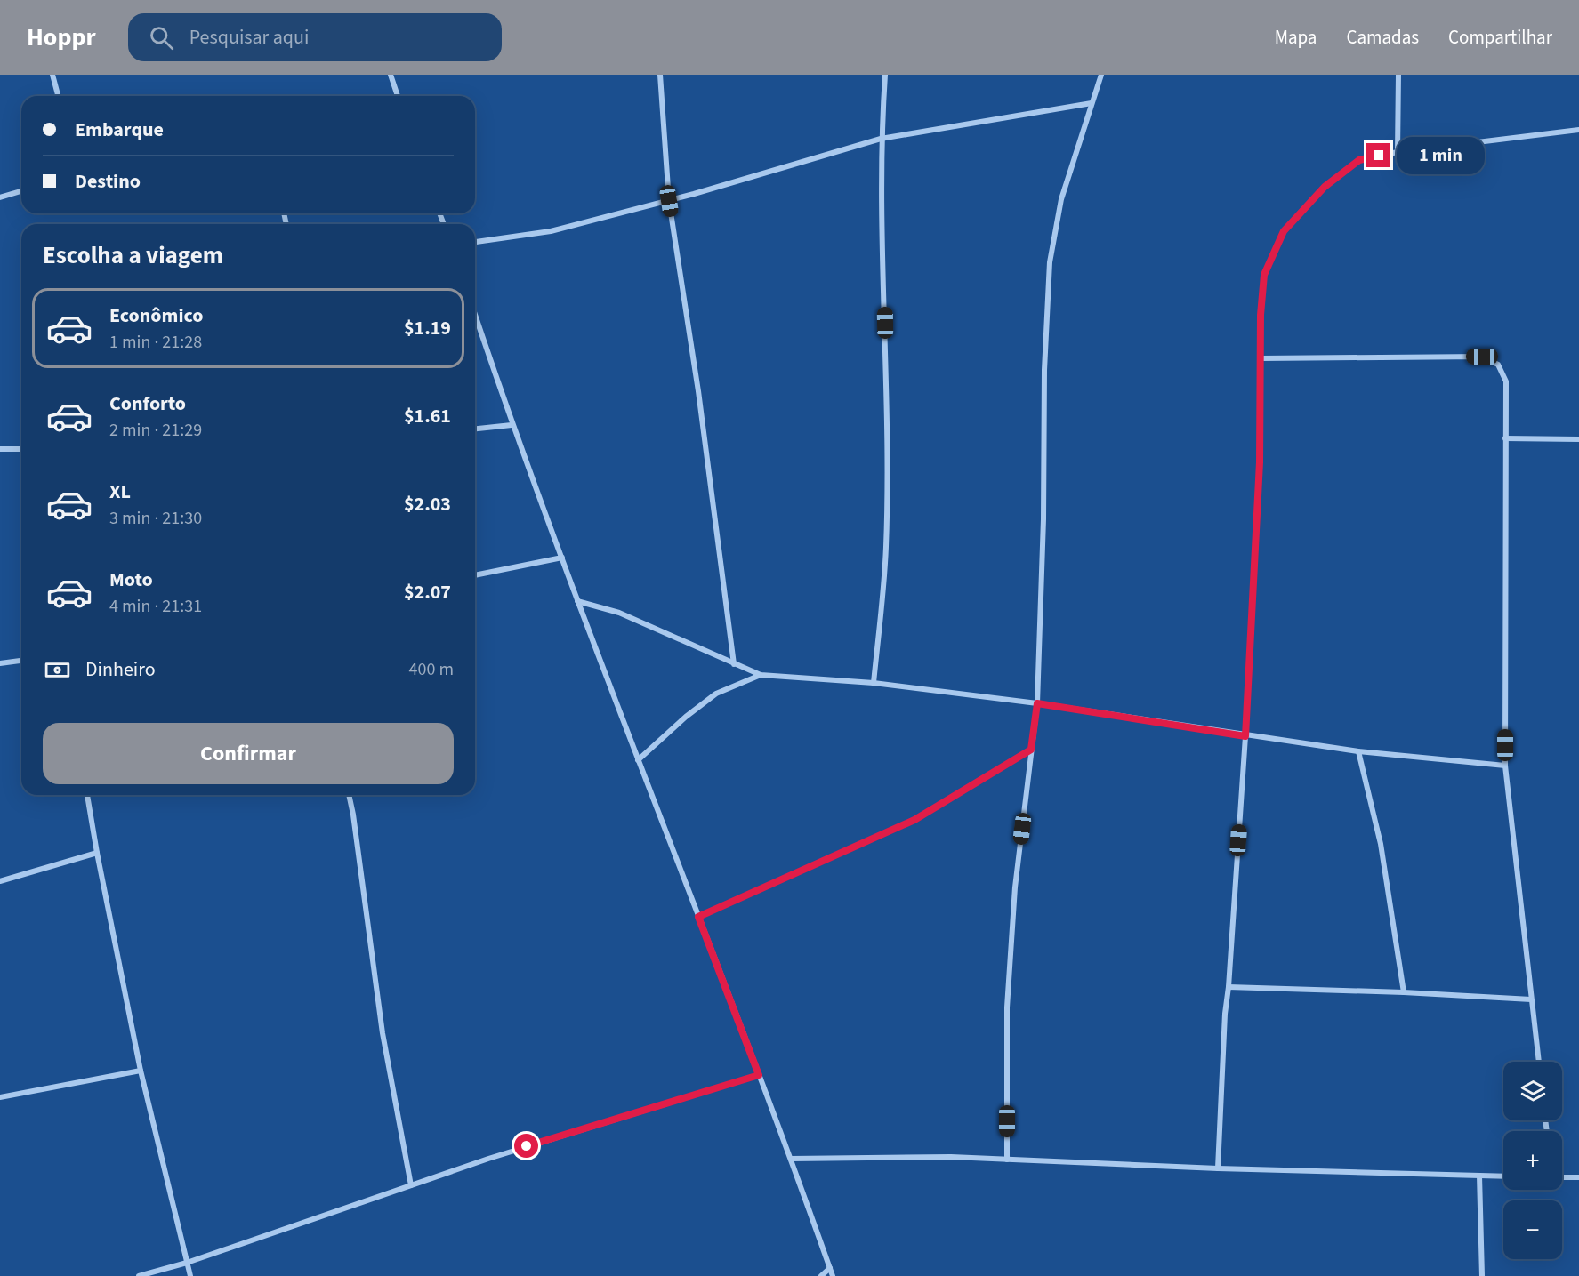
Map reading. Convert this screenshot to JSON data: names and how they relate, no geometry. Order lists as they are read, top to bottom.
{
  "page": {
    "header": "Hoppr",
    "search": "Pesquisar aqui",
    "nav": ["Mapa", "Camadas", "Compartilhar"],
    "banner": ["Embarque", "Destino"],
    "bubble": "1 min",
    "heading": "Escolha a viagem",
    "list": [
      {
        "name": "Econômico",
        "note": "1 min · 21:28",
        "value": "$1.19"
      },
      {
        "name": "Conforto",
        "note": "2 min · 21:29",
        "value": "$1.61"
      },
      {
        "name": "XL",
        "note": "3 min · 21:30",
        "value": "$2.03"
      },
      {
        "name": "Moto",
        "note": "4 min · 21:31",
        "value": "$2.07"
      }
    ],
    "pay": ["Dinheiro", "400 m"],
    "buttons": "Confirmar",
    "map_buttons": ["+", "−"]
  }
}
